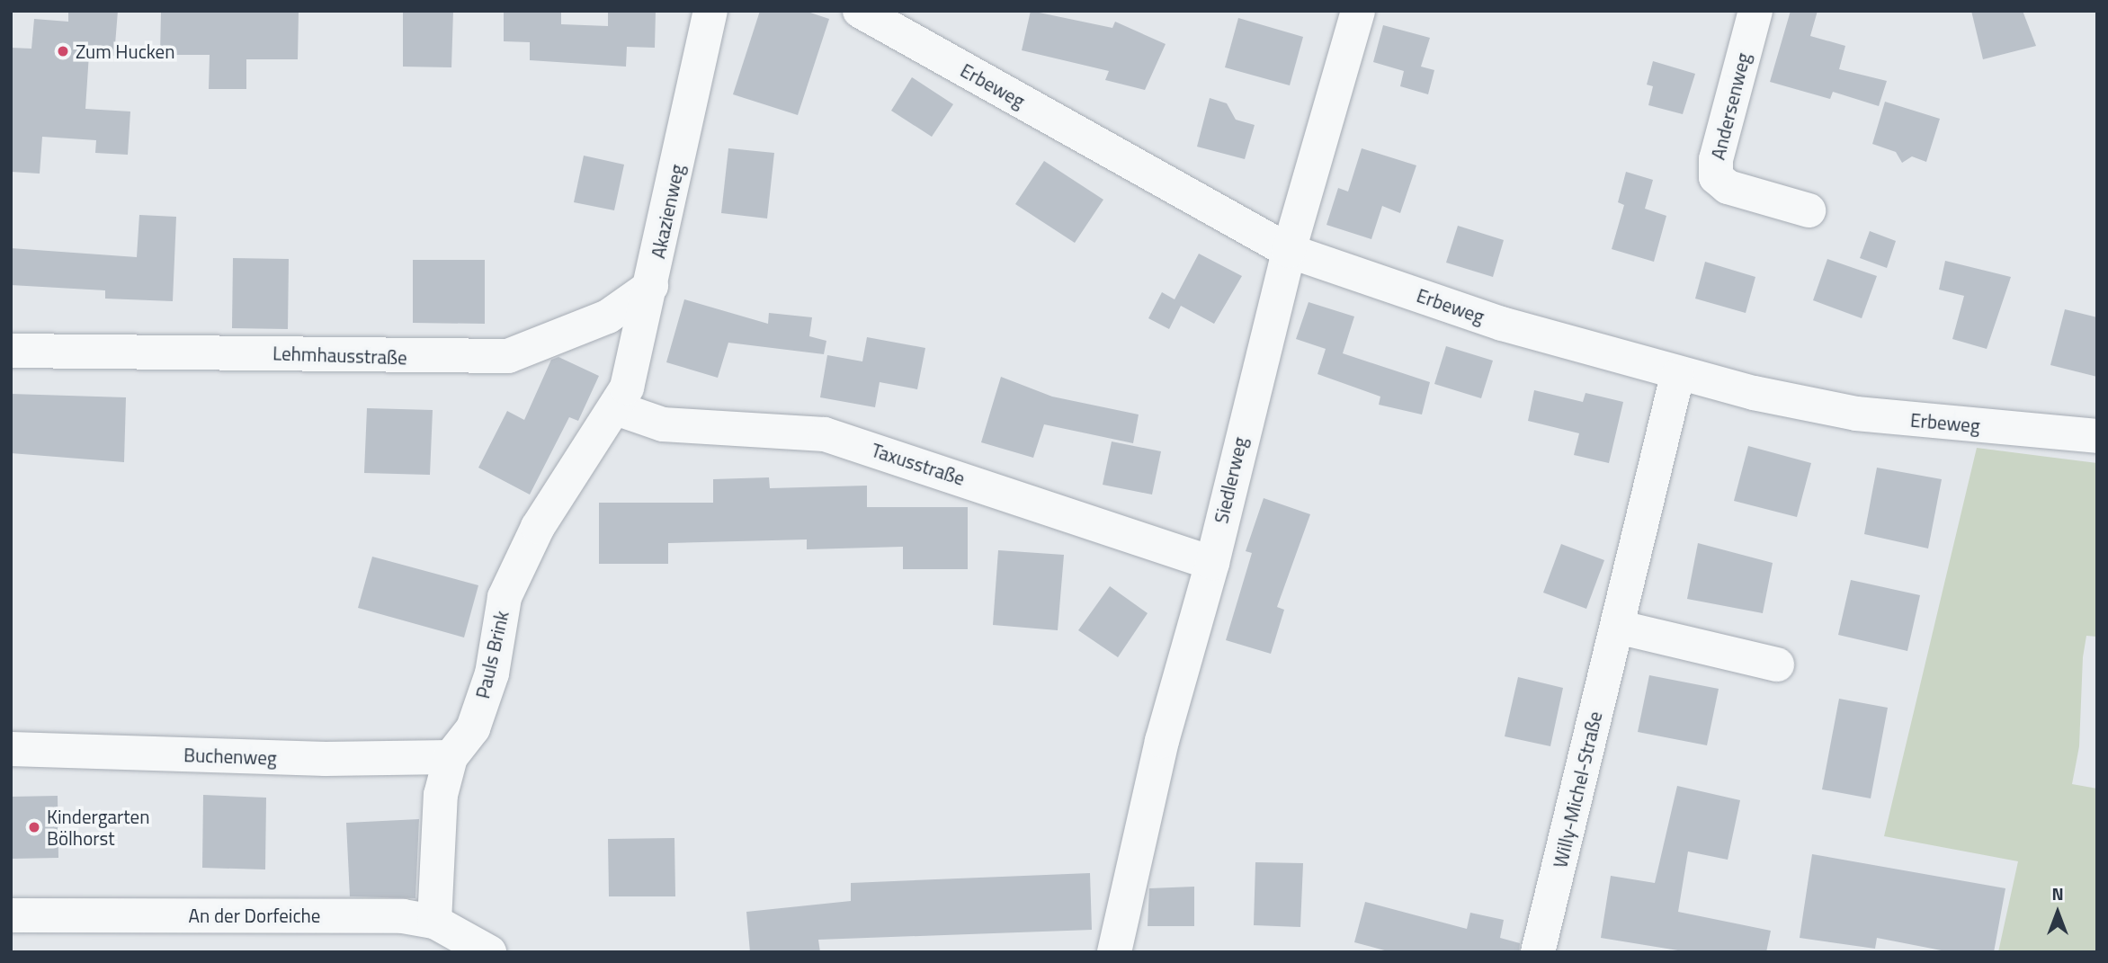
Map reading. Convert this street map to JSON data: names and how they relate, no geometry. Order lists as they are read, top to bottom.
{
  "streets": {
    "street": [
      "Erbeweg",
      "Andersenweg",
      "Akazienweg",
      "Lehmhausstraße",
      "Taxusstraße",
      "Siedlerweg",
      "Pauls Brink",
      "Buchenweg",
      "Willy-Michel-Straße",
      "An der Dorfeiche"
    ]
  },
  "crossings": [
    ["Erbeweg", "Siedlerweg"],
    ["Erbeweg", "Willy-Michel-Straße"],
    ["Akazienweg", "Lehmhausstraße"],
    ["Akazienweg", "Taxusstraße"],
    ["Akazienweg", "Pauls Brink"],
    ["Taxusstraße", "Siedlerweg"],
    ["Taxusstraße", "Pauls Brink"],
    ["Pauls Brink", "Buchenweg"],
    ["Pauls Brink", "An der Dorfeiche"]
  ],
  "places": ["Zum Hucken", "Kindergarten Bölhorst"],
  "north": "top"
}
